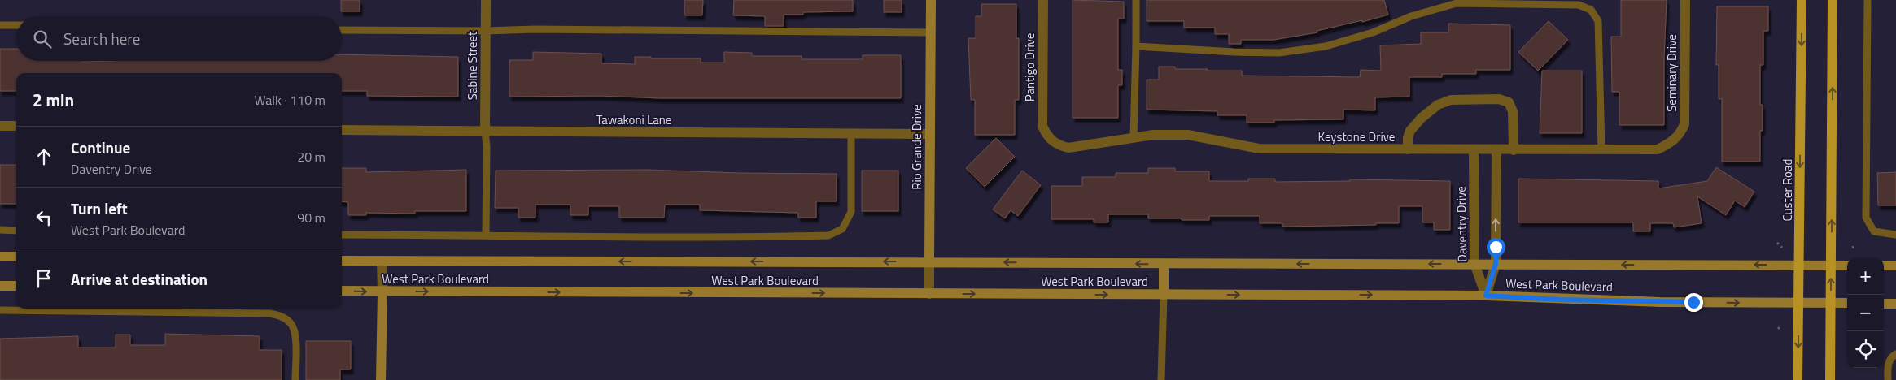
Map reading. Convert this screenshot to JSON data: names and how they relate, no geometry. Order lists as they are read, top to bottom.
{
  "streets": {
    "main road": ["Rio Grande Drive", "Custer Road", "West Park Boulevard"],
    "street": [
      "Sabine Street",
      "Pantigo Drive",
      "Seminary Drive",
      "Tawakoni Lane",
      "Keystone Drive",
      "Daventry Drive"
    ]
  },
  "crossings": [
    ["Sabine Street", "Tawakoni Lane"],
    ["Pantigo Drive", "Keystone Drive"],
    ["Seminary Drive", "Keystone Drive"],
    ["Tawakoni Lane", "Rio Grande Drive"],
    ["Keystone Drive", "Daventry Drive"],
    ["Rio Grande Drive", "West Park Boulevard"],
    ["Custer Road", "West Park Boulevard"],
    ["Daventry Drive", "West Park Boulevard"]
  ],
  "page": {
    "search": "Search here",
    "heading": ["2 min", "Walk · 110 m"],
    "list": [
      ["Continue", "Daventry Drive", "20 m"],
      ["Turn left", "West Park Boulevard", "90 m"],
      "Arrive at destination"
    ],
    "map_buttons": ["+", "−"]
  }
}
